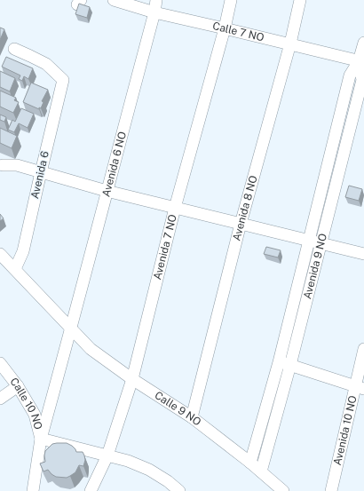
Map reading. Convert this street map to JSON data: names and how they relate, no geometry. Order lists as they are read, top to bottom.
{
  "streets": {
    "street": [
      "Calle 7 NO",
      "Avenida 6 NO",
      "Avenida 6",
      "Avenida 8 NO",
      "Avenida 7 NO",
      "Avenida 9 NO",
      "Calle 10 NO",
      "Calle 9 NO",
      "Avenida 10 NO"
    ]
  },
  "crossings": [
    ["Calle 7 NO", "Avenida 6 NO"],
    ["Calle 7 NO", "Avenida 8 NO"],
    ["Calle 7 NO", "Avenida 7 NO"],
    ["Calle 7 NO", "Avenida 9 NO"],
    ["Avenida 6 NO", "Calle 9 NO"],
    ["Avenida 6", "Calle 9 NO"],
    ["Avenida 8 NO", "Calle 9 NO"],
    ["Avenida 7 NO", "Calle 9 NO"],
    ["Avenida 9 NO", "Calle 9 NO"]
  ]
}
